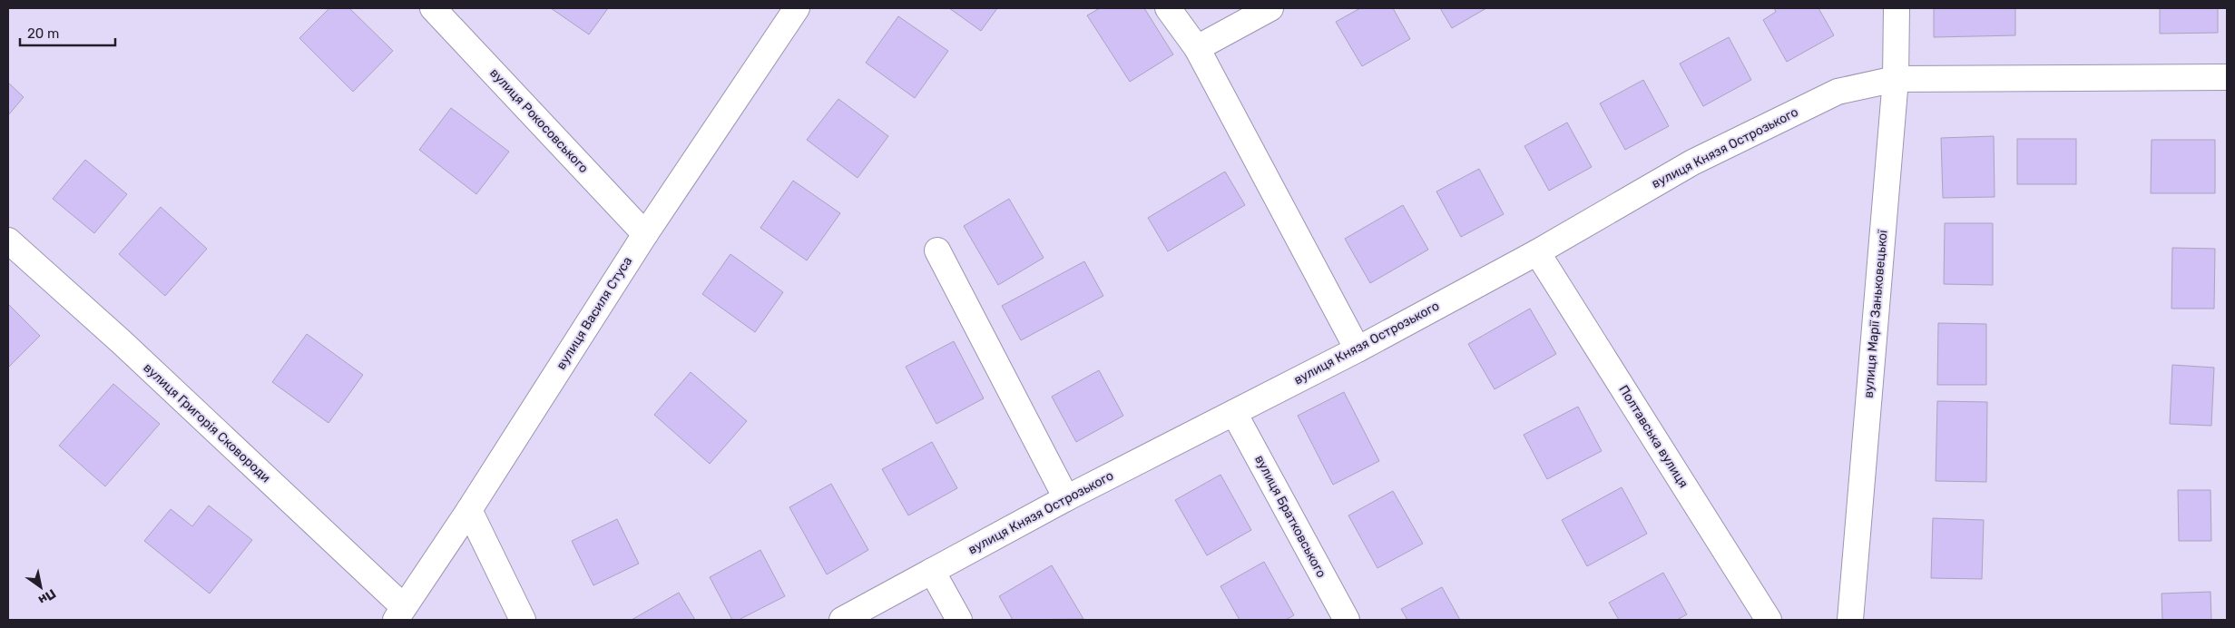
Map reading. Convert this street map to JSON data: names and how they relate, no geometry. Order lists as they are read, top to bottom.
{
  "streets": {
    "street": [
      "вулиця Рокосовського",
      "вулиця Князя Острозького",
      "вулиця Василя Стуса",
      "вулиця Марії Заньковецької",
      "вулиця Григорія Сковороди",
      "Полтавська вулиця",
      "вулиця Братковського"
    ]
  },
  "crossings": [
    ["вулиця Рокосовського", "вулиця Василя Стуса"],
    ["вулиця Князя Острозького", "вулиця Марії Заньковецької"],
    ["вулиця Князя Острозького", "Полтавська вулиця"],
    ["вулиця Князя Острозького", "вулиця Братковського"],
    ["вулиця Василя Стуса", "вулиця Григорія Сковороди"]
  ],
  "scale_bar": "20 m",
  "north": "bottom right"
}
